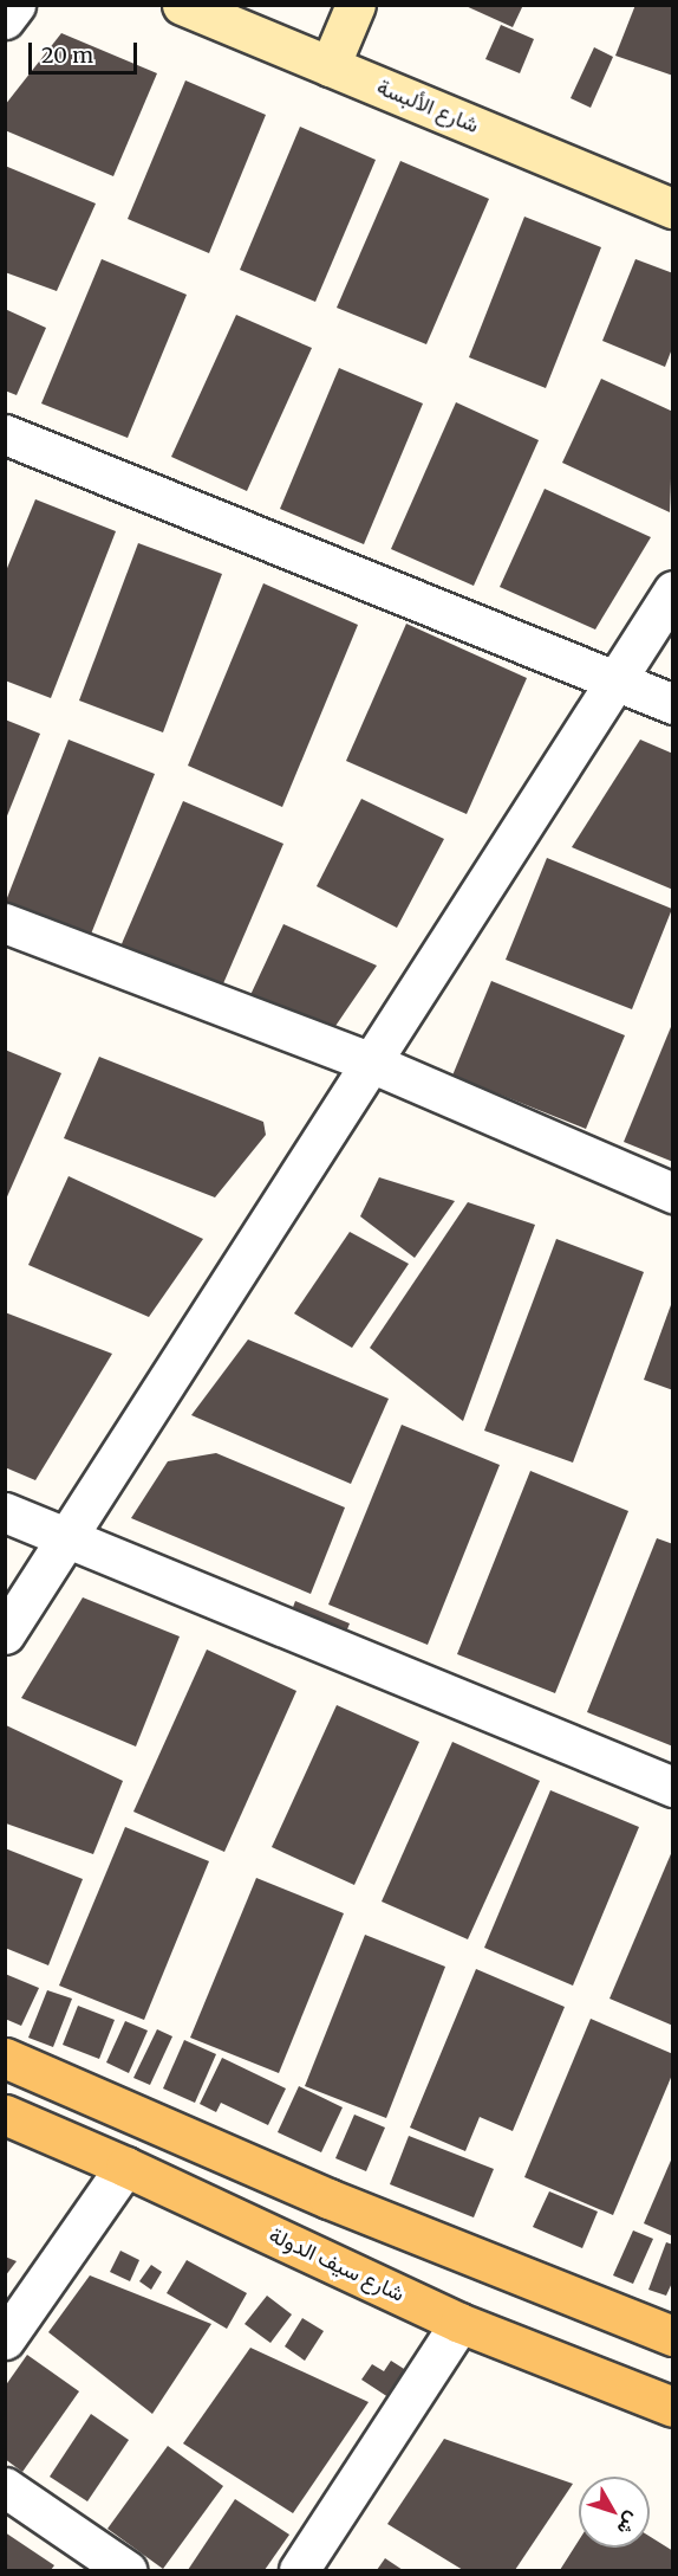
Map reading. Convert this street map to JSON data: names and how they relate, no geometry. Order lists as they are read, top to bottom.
{
  "streets": {
    "main road": ["شارع الألبسة", "شارع سيف الدولة"]
  },
  "scale_bar": "20 m",
  "north": "bottom right"
}
